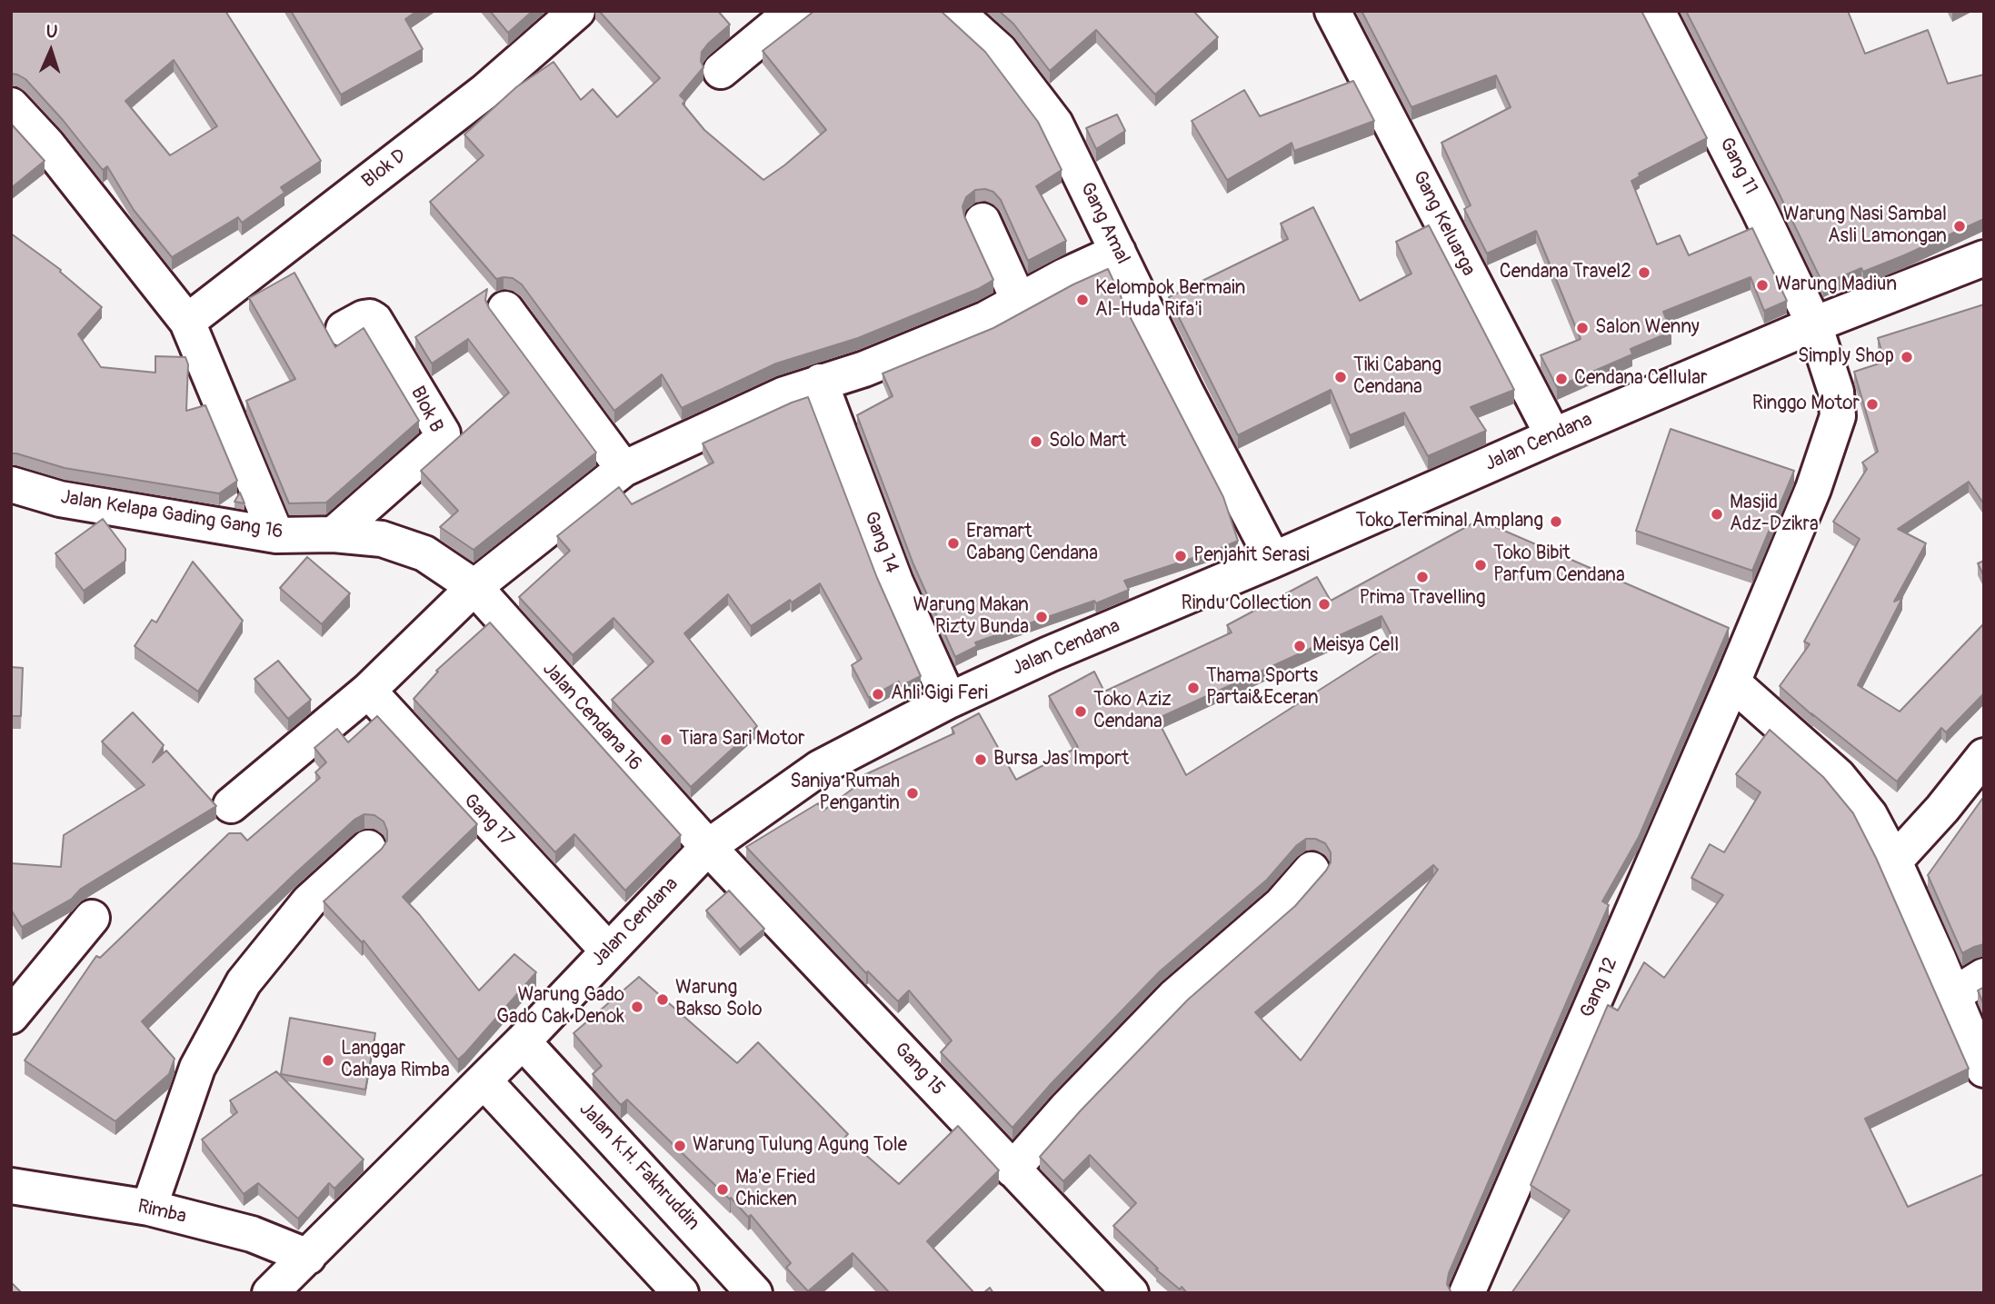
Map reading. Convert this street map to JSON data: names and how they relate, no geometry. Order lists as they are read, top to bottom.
{
  "streets": {
    "street": [
      "Gang 11",
      "Blok D",
      "Gang Amal",
      "Gang Keluarga",
      "Blok B",
      "Jalan Cendana",
      "Jalan Kelapa Gading Gang 16",
      "Gang 14",
      "Jalan Cendana 16",
      "Gang 17",
      "Gang 12",
      "Gang 15",
      "Jalan K.H. Fakhruddin",
      "Rimba"
    ]
  },
  "crossings": [
    ["Gang 11", "Jalan Cendana"],
    ["Gang 11", "Gang 12"],
    ["Gang Amal", "Jalan Cendana"],
    ["Gang Keluarga", "Jalan Cendana"],
    ["Blok B", "Jalan Kelapa Gading Gang 16"],
    ["Jalan Cendana", "Gang 14"],
    ["Jalan Cendana", "Jalan Cendana 16"],
    ["Jalan Cendana", "Gang 17"],
    ["Jalan Cendana", "Gang 12"],
    ["Jalan Cendana", "Gang 15"],
    ["Jalan Cendana", "Jalan K.H. Fakhruddin"],
    ["Jalan Cendana", "Rimba"],
    ["Jalan Kelapa Gading Gang 16", "Jalan Cendana 16"],
    ["Jalan Cendana 16", "Gang 15"]
  ],
  "places": [
    "Warung Nasi Sambal Asli Lamongan",
    "Cendana Travel2",
    "Warung Madiun",
    "Kelompok Bermain Al-Huda Rifa'i",
    "Salon Wenny",
    "Simply Shop",
    "Tiki Cabang Cendana",
    "Cendana Cellular",
    "Ringgo Motor",
    "Solo Mart",
    "Masjid Adz-Dzikra",
    "Toko Terminal Amplang",
    "Eramart Cabang Cendana",
    "Penjahit Serasi",
    "Toko Bibit Parfum Cendana",
    "Prima Travelling",
    "Rindu Collection",
    "Warung Makan Rizty Bunda",
    "Meisya Cell",
    "Thama Sports Partai&Eceran",
    "Ahli Gigi Feri",
    "Toko Aziz Cendana",
    "Tiara Sari Motor",
    "Bursa Jas Import",
    "Saniya Rumah Pengantin",
    "Warung Bakso Solo",
    "Warung Gado Gado Cak Denok",
    "Langgar Cahaya Rimba",
    "Warung Tulung Agung Tole",
    "Ma'e Fried Chicken"
  ],
  "north": "top"
}
